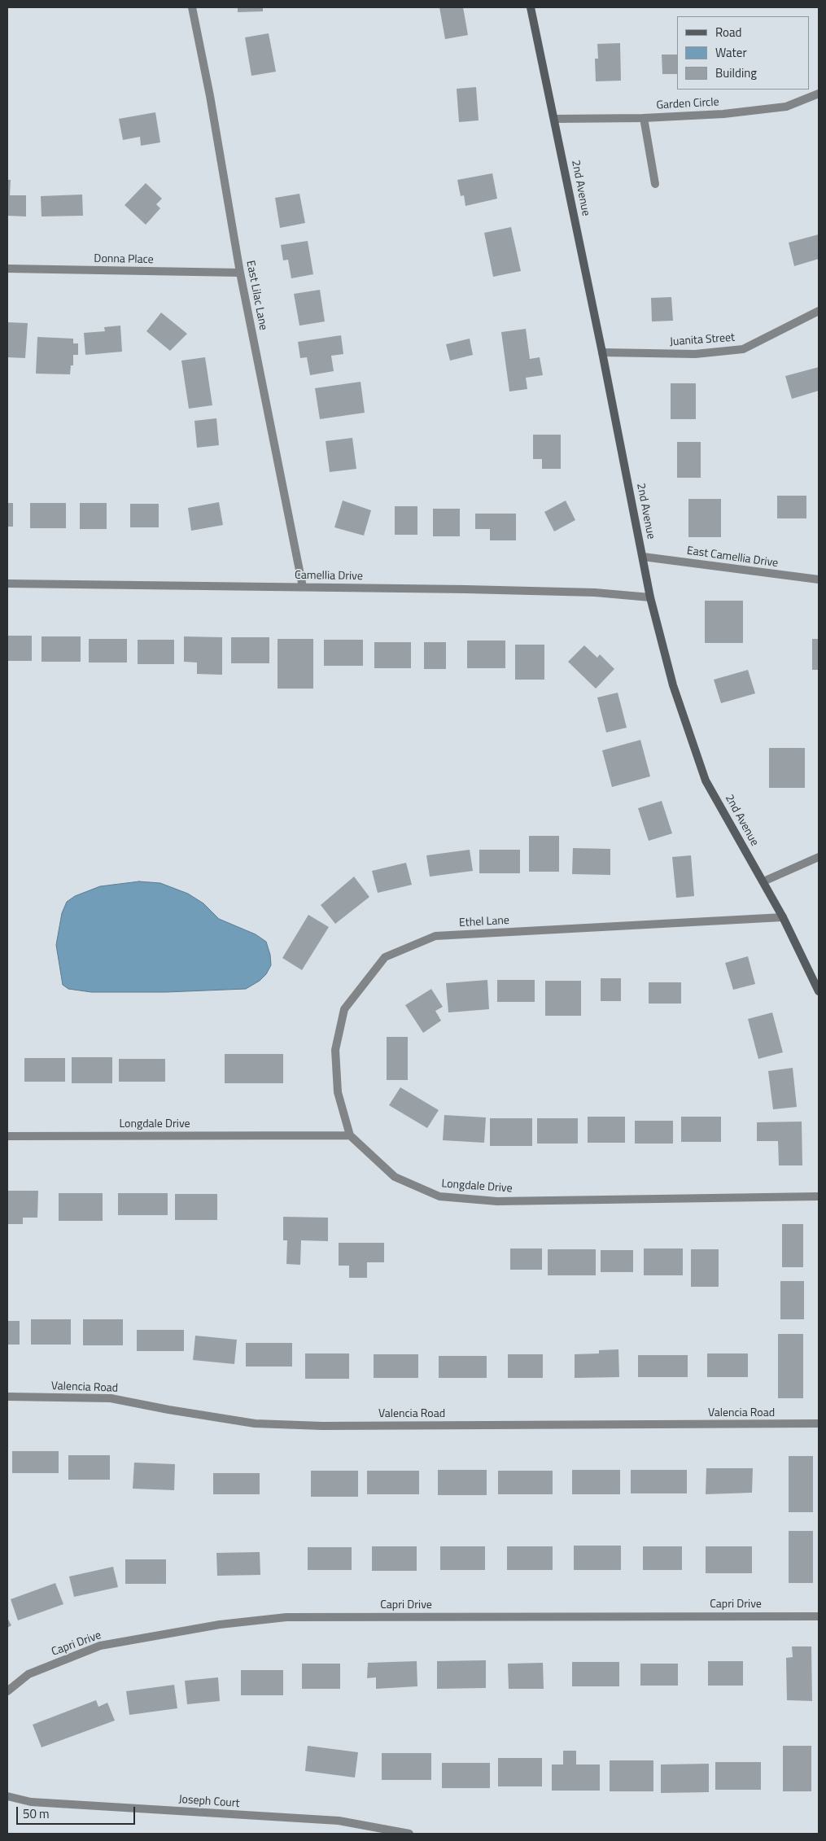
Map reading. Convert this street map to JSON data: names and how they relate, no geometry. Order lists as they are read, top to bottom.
{
  "streets": {
    "street": [
      "Garden Circle",
      "2nd Avenue",
      "Donna Place",
      "East Lilac Lane",
      "Juanita Street",
      "East Camellia Drive",
      "Camellia Drive",
      "Ethel Lane",
      "Longdale Drive",
      "Valencia Road",
      "Capri Drive",
      "Joseph Court"
    ]
  },
  "crossings": [
    ["Garden Circle", "2nd Avenue"],
    ["2nd Avenue", "Juanita Street"],
    ["2nd Avenue", "East Camellia Drive"],
    ["2nd Avenue", "Camellia Drive"],
    ["2nd Avenue", "Ethel Lane"],
    ["Donna Place", "East Lilac Lane"],
    ["East Lilac Lane", "Camellia Drive"],
    ["Ethel Lane", "Longdale Drive"]
  ],
  "legend": ["Road", "Water", "Building"],
  "scale_bar": "50 m"
}
